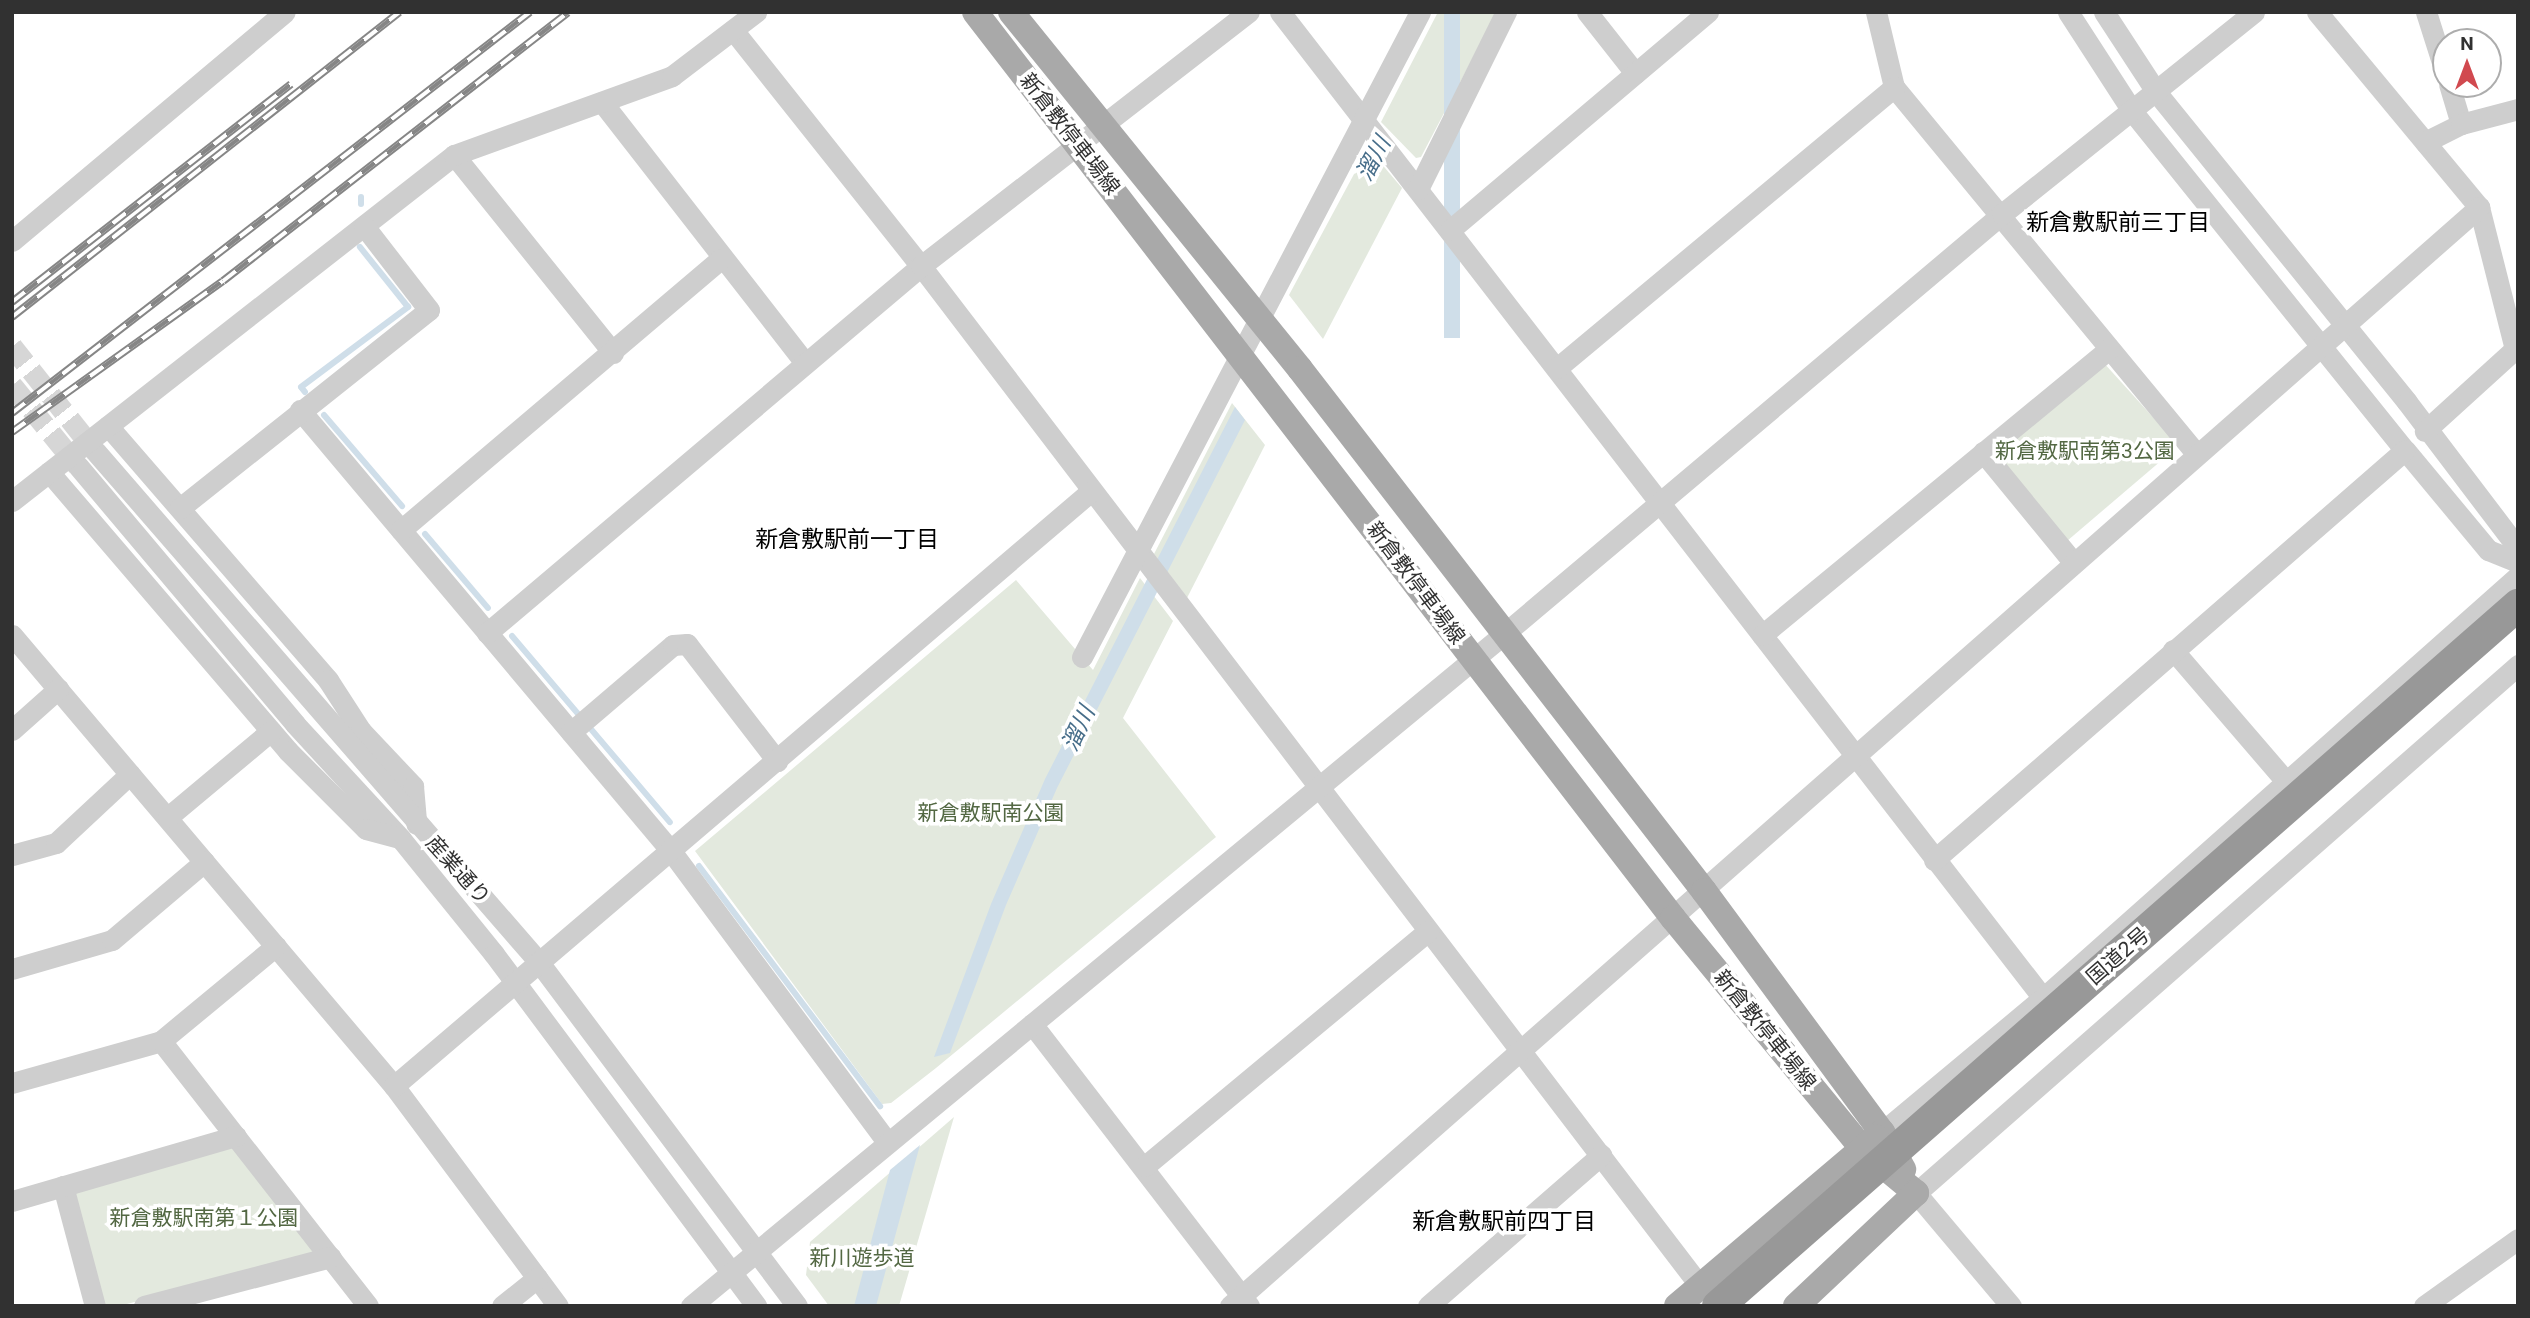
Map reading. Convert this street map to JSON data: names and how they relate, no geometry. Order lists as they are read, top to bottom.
{
  "streets": {
    "highway": ["国道2号"],
    "main road": ["新倉敷停車場線"],
    "street": ["産業通り"]
  },
  "districts": ["新倉敷駅前三丁目", "新倉敷駅前一丁目", "新倉敷駅前四丁目"],
  "water": ["溜川"],
  "parks": [
    "新倉敷駅南第3公園",
    "新倉敷駅南公園",
    "新倉敷駅南第１公園",
    "新川遊歩道"
  ],
  "north": "top"
}
